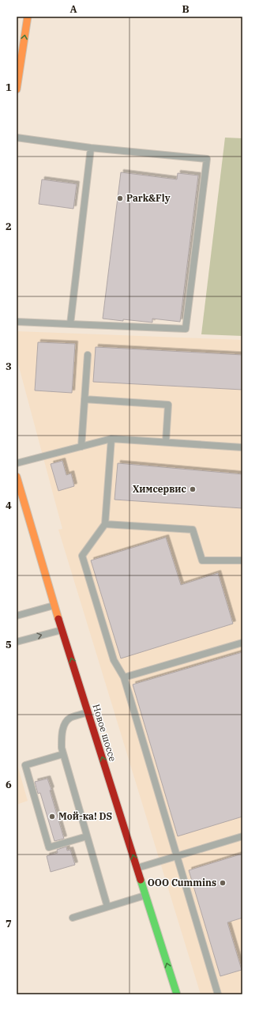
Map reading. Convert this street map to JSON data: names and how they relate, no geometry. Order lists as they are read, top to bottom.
{
  "streets": {
    "main road": ["Новое шоссе"]
  },
  "one_way": ["Новое шоссе"],
  "places": [
    "Park&Fly",
    "Химсервис",
    "Мой-ка! DS",
    "OOO Cummins"
  ],
  "grid": {
    "columns": ["A", "B"],
    "rows": [
      "1",
      "2",
      "3",
      "4",
      "5",
      "6",
      "7"
    ]
  }
}
